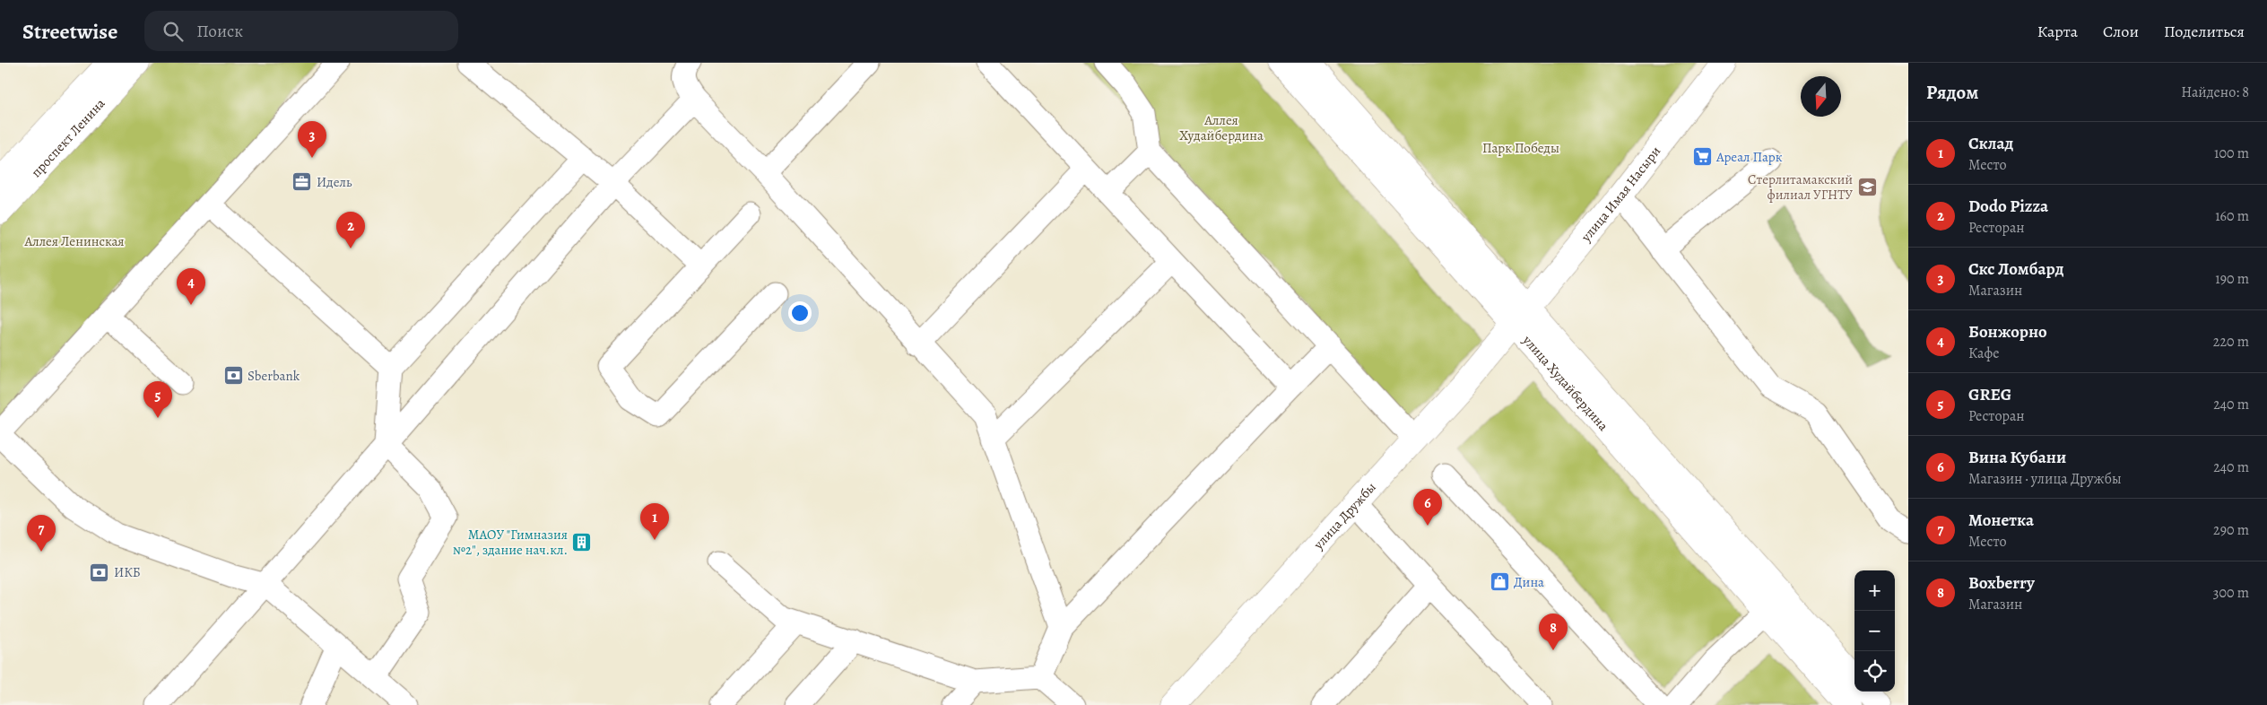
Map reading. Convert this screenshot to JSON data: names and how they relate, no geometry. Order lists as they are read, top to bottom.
{
  "streets": {
    "main road": [
      "проспект Ленина",
      "улица Имая Насыри",
      "улица Худайбердина",
      "улица Дружбы"
    ]
  },
  "crossings": [
    ["улица Имая Насыри", "улица Худайбердина"],
    ["улица Имая Насыри", "улица Дружбы"],
    ["улица Худайбердина", "улица Дружбы"]
  ],
  "parks": ["Аллея Худайбердина", "Парк Победы", "Аллея Ленинская"],
  "places": {
    "supermarket": ["Ареал Парк"],
    "office": ["Идель"],
    "school or university": ["Стерлитамакский филиал УГНТУ"],
    "bank": ["Sberbank", "ИКБ"],
    "building": ["МАОУ \"Гимназия №2\", здание нач.кл."],
    "shop": ["Дина"]
  },
  "north": "bottom",
  "page": {
    "header": "Streetwise",
    "search": "Поиск",
    "nav": ["Карта", "Слои", "Поделиться"],
    "heading": ["Рядом", "Найдено: 8"],
    "pins": [
      "3",
      "2",
      "4",
      "5",
      "6",
      "1",
      "7",
      "8"
    ],
    "list": [
      {
        "mark": "1",
        "name": "Склад",
        "note": "Место",
        "value": "100 m"
      },
      {
        "mark": "2",
        "name": "Dodo Pizza",
        "note": "Ресторан",
        "value": "160 m"
      },
      {
        "mark": "3",
        "name": "Скс Ломбард",
        "note": "Магазин",
        "value": "190 m"
      },
      {
        "mark": "4",
        "name": "Бонжорно",
        "note": "Кафе",
        "value": "220 m"
      },
      {
        "mark": "5",
        "name": "GREG",
        "note": "Ресторан",
        "value": "240 m"
      },
      {
        "mark": "6",
        "name": "Вина Кубани",
        "note": "Магазин · улица Дружбы",
        "value": "240 m"
      },
      {
        "mark": "7",
        "name": "Монетка",
        "note": "Место",
        "value": "290 m"
      },
      {
        "mark": "8",
        "name": "Boxberry",
        "note": "Магазин",
        "value": "300 m"
      }
    ],
    "map_buttons": ["+", "−"]
  }
}
